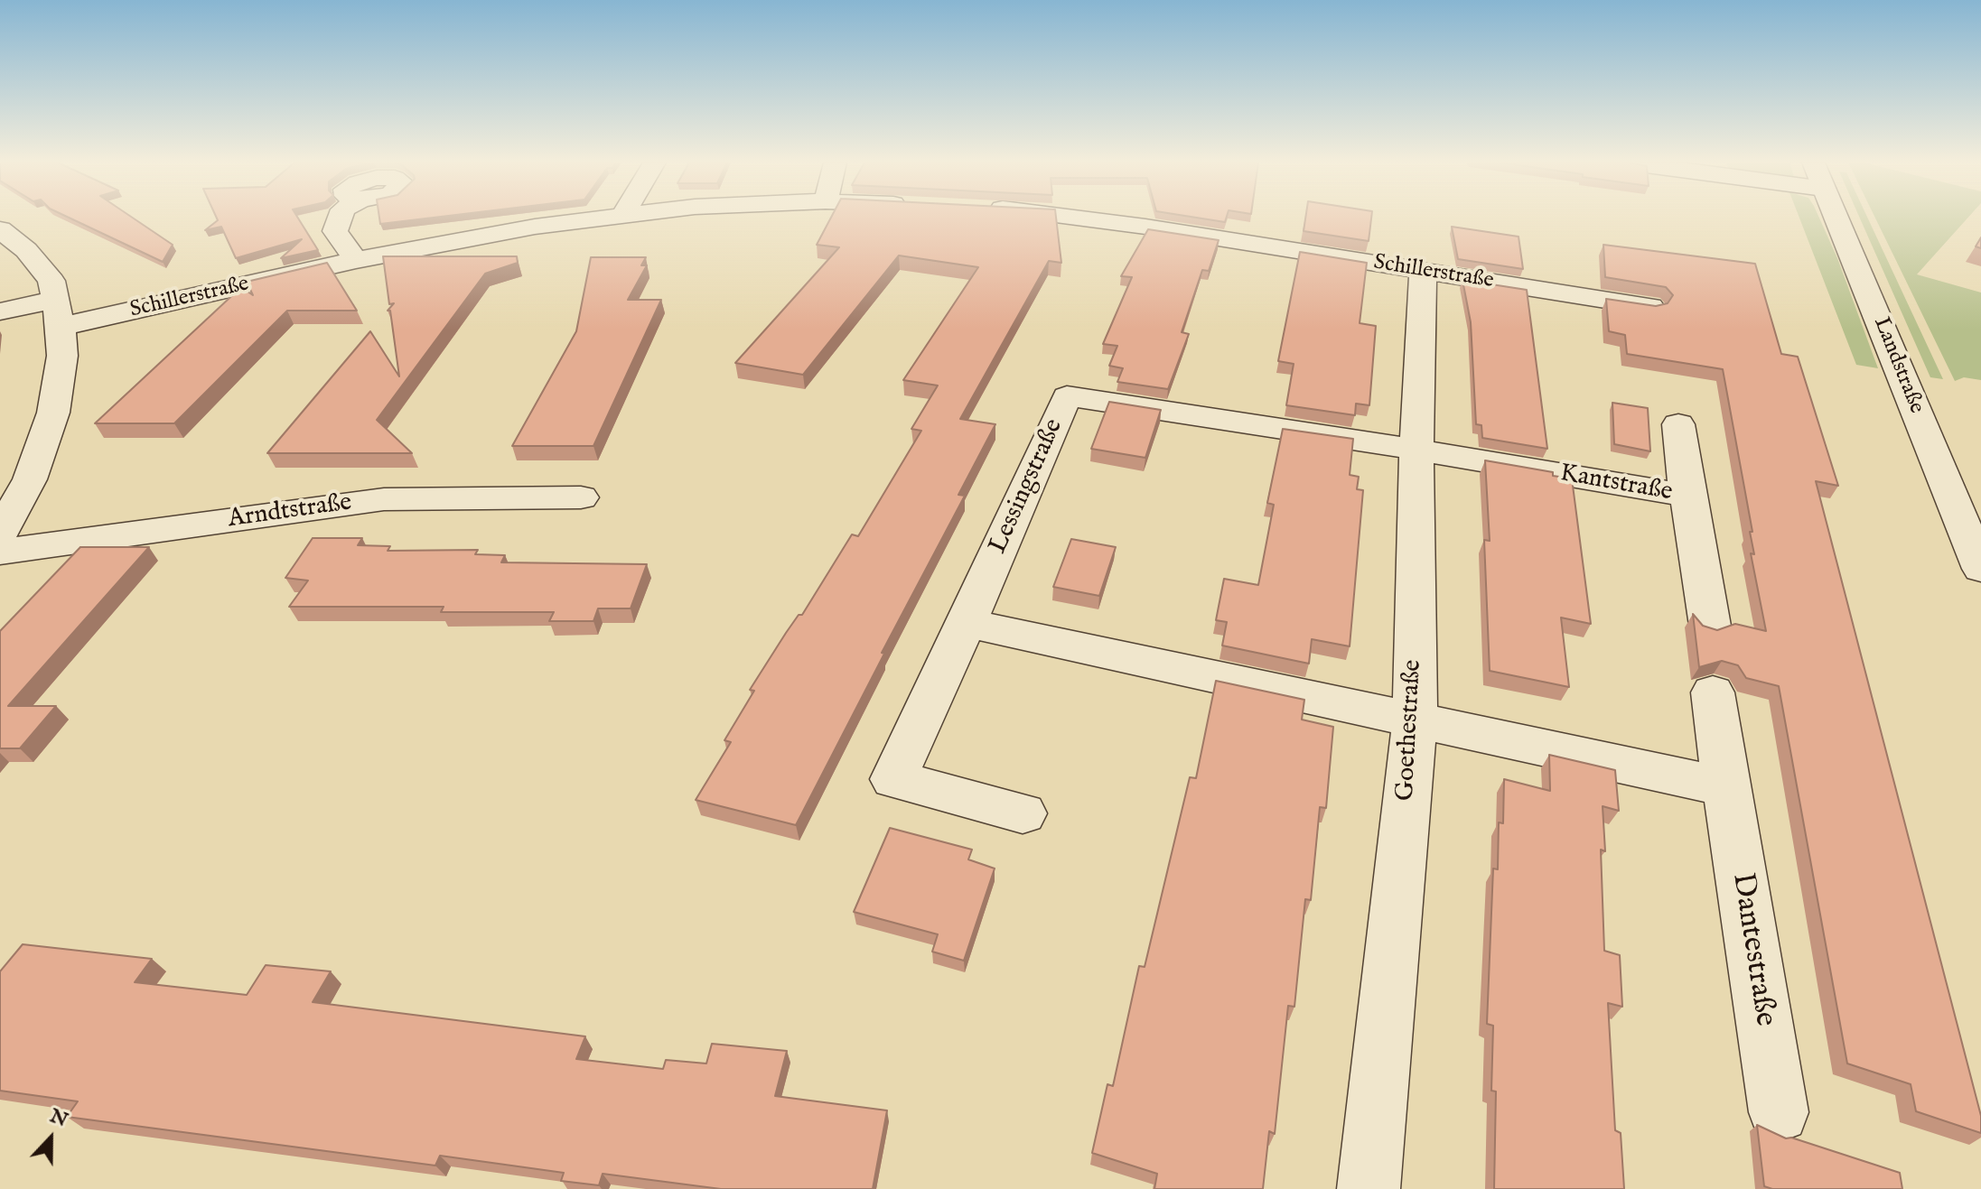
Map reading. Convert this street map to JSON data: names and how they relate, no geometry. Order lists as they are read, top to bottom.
{
  "streets": {
    "street": [
      "Schillerstraße",
      "Landstraße",
      "Kantstraße",
      "Lessingstraße",
      "Arndtstraße",
      "Goethestraße",
      "Dantestraße"
    ]
  },
  "crossings": [
    ["Schillerstraße", "Goethestraße"],
    ["Kantstraße", "Lessingstraße"],
    ["Kantstraße", "Goethestraße"],
    ["Lessingstraße", "Goethestraße"]
  ],
  "north": "top"
}
